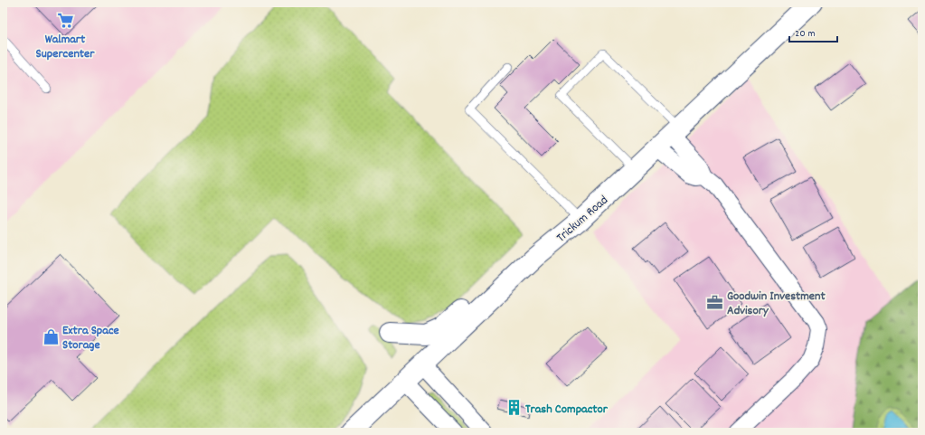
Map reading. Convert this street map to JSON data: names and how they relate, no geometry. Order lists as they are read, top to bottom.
{
  "streets": {
    "street": ["Trickum Road"]
  },
  "places": {
    "supermarket": ["Walmart Supercenter"],
    "office": ["Goodwin Investment Advisory"],
    "shop": ["Extra Space Storage"],
    "building": ["Trash Compactor"]
  },
  "scale_bar": "20 m"
}
